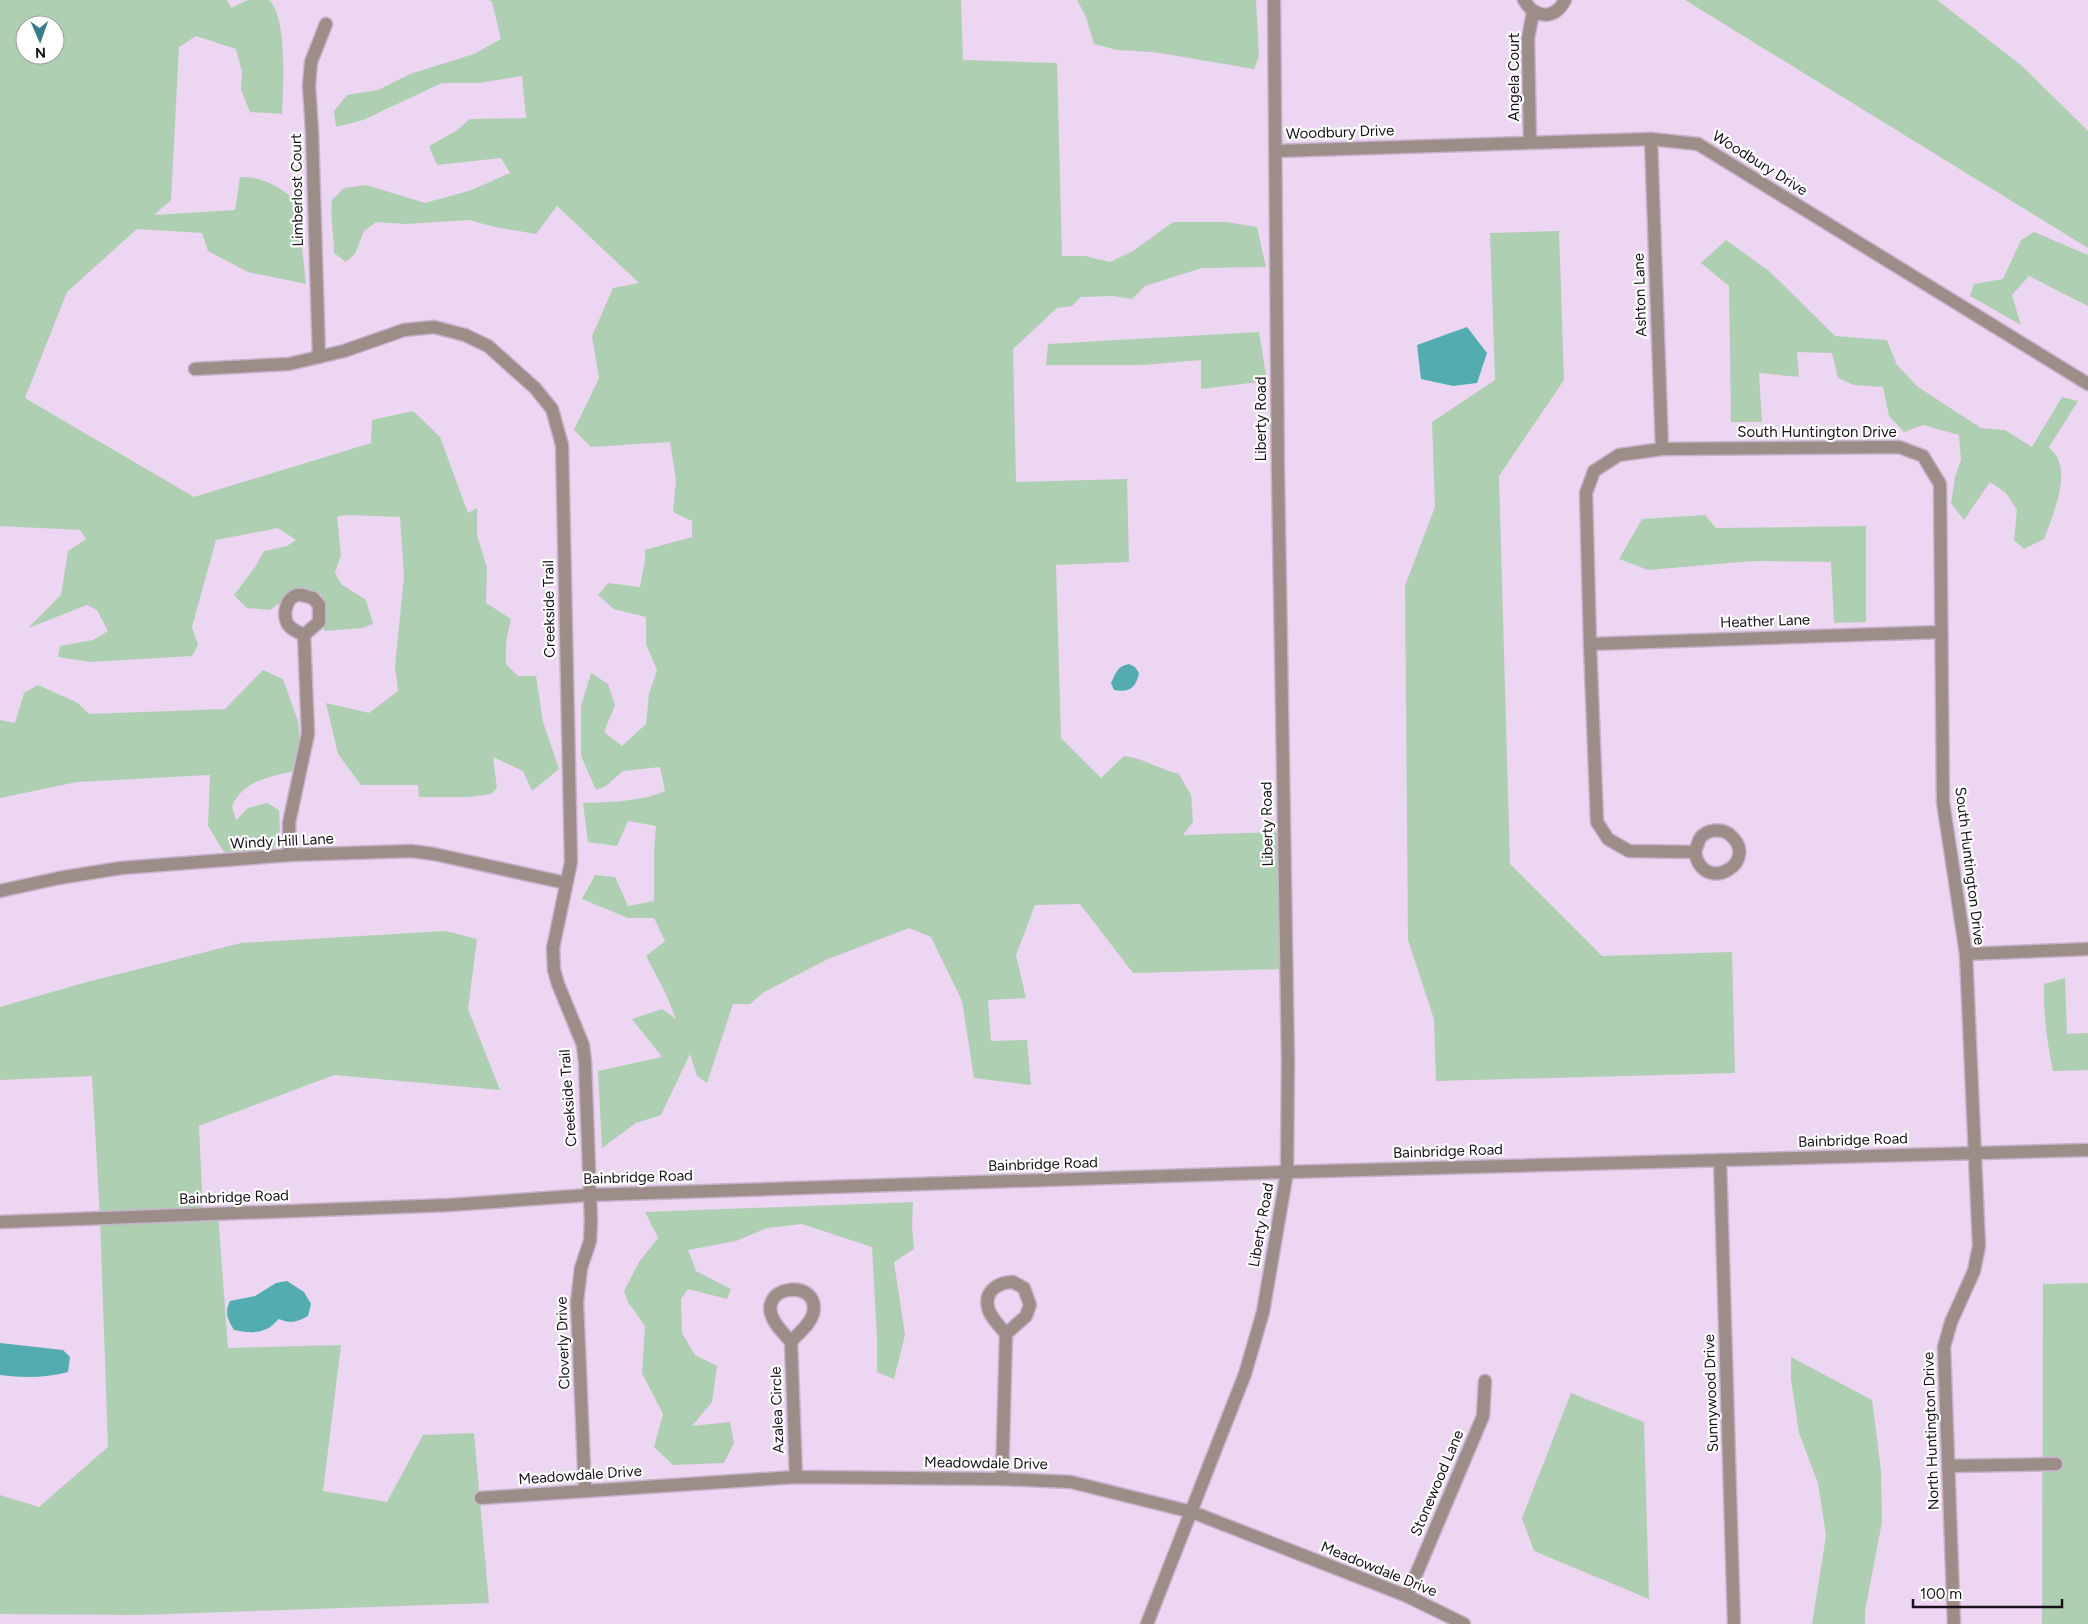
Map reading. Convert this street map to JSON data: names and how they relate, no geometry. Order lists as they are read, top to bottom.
{
  "streets": {
    "street": [
      "Angela Court",
      "Woodbury Drive",
      "Limberlost Court",
      "Ashton Lane",
      "Liberty Road",
      "South Huntington Drive",
      "Creekside Trail",
      "Heather Lane",
      "Windy Hill Lane",
      "Bainbridge Road",
      "Cloverly Drive",
      "Sunnywood Drive",
      "Azalea Circle",
      "North Huntington Drive",
      "Meadowdale Drive",
      "Stonewood Lane"
    ]
  },
  "crossings": [
    ["Angela Court", "Woodbury Drive"],
    ["Woodbury Drive", "Ashton Lane"],
    ["Woodbury Drive", "Liberty Road"],
    ["Limberlost Court", "Creekside Trail"],
    ["Ashton Lane", "South Huntington Drive"],
    ["Liberty Road", "Bainbridge Road"],
    ["Liberty Road", "Meadowdale Drive"],
    ["South Huntington Drive", "Heather Lane"],
    ["South Huntington Drive", "Bainbridge Road"],
    ["South Huntington Drive", "North Huntington Drive"],
    ["Creekside Trail", "Windy Hill Lane"],
    ["Creekside Trail", "Bainbridge Road"],
    ["Creekside Trail", "Cloverly Drive"],
    ["Bainbridge Road", "Cloverly Drive"],
    ["Bainbridge Road", "Sunnywood Drive"],
    ["Bainbridge Road", "North Huntington Drive"],
    ["Cloverly Drive", "Meadowdale Drive"],
    ["Azalea Circle", "Meadowdale Drive"],
    ["Meadowdale Drive", "Stonewood Lane"]
  ],
  "scale_bar": "100 m",
  "north": "bottom"
}
